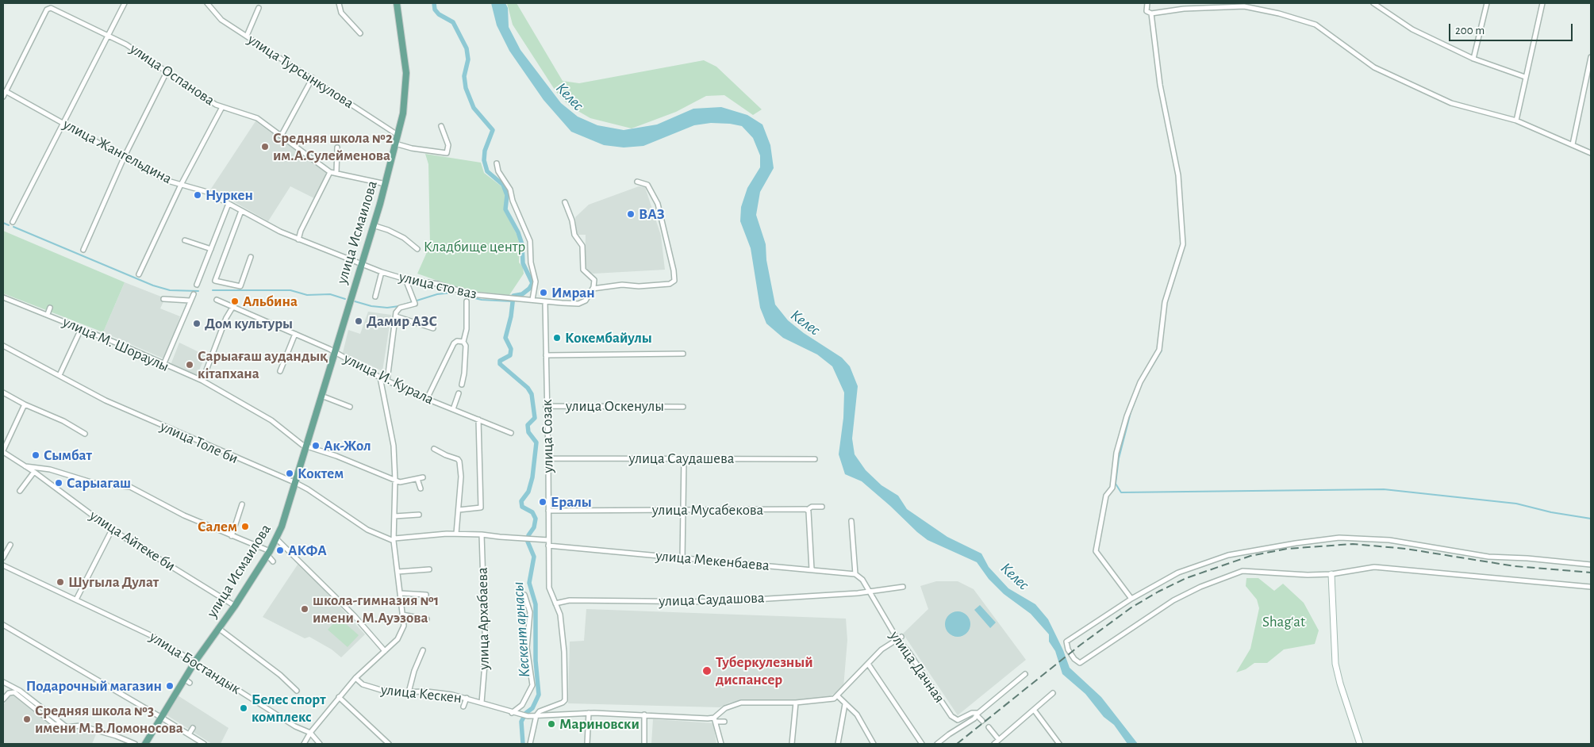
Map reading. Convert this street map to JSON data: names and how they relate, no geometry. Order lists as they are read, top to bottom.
{
  "streets": {
    "main road": ["улица Исмаилова"],
    "street": [
      "улица Турсынкулова",
      "улица Оспанова",
      "улица Жангельдина",
      "улица сто ваз",
      "улица М. Шораулы",
      "улица И. Курала",
      "улица Оскенулы",
      "улица Созак",
      "улица Толе би",
      "улица Саудашева",
      "улица Мусабекова",
      "улица Айтеке би",
      "улица Мекенбаева",
      "улица Саудашова",
      "улица Архабаева",
      "улица Бостандык",
      "улица Дачная",
      "улица Кескен"
    ]
  },
  "crossings": [
    ["улица Турсынкулова", "улица Исмаилова"],
    ["улица Оспанова", "улица Жангельдина"],
    ["улица Жангельдина", "улица Исмаилова"],
    ["улица Жангельдина", "улица сто ваз"],
    ["улица Исмаилова", "улица сто ваз"],
    ["улица Исмаилова", "улица М. Шораулы"],
    ["улица Исмаилова", "улица И. Курала"],
    ["улица Исмаилова", "улица Толе би"],
    ["улица Исмаилова", "улица Айтеке би"],
    ["улица Исмаилова", "улица Бостандык"],
    ["улица сто ваз", "улица Созак"],
    ["улица Оскенулы", "улица Созак"],
    ["улица Созак", "улица Толе би"],
    ["улица Созак", "улица Саудашева"],
    ["улица Созак", "улица Мусабекова"],
    ["улица Созак", "улица Мекенбаева"],
    ["улица Созак", "улица Саудашова"],
    ["улица Созак", "улица Кескен"],
    ["улица Толе би", "улица Архабаева"],
    ["улица Саудашова", "улица Дачная"],
    ["улица Архабаева", "улица Кескен"]
  ],
  "water": ["Келес", "Кескент арнасы"],
  "parks": ["Кладбище центр", "Shag‘at"],
  "places": [
    "Средняя школа №2 им.А.Сулейменова",
    "Нуркен",
    "ВАЗ",
    "Имран",
    "Альбина",
    "Дамир АЗС",
    "Дом культуры",
    "Кокембайулы",
    "Сарыағаш аудандық кітапхана",
    "Ак-Жол",
    "Сымбат",
    "Коктем",
    "Сарыагаш",
    "Ералы",
    "Салем",
    "АКФА",
    "Шугыла Дулат",
    "школа-гимназия №1 имени . М.Ауэзова",
    "Туберкулезный диспансер",
    "Подарочный магазин",
    "Белес спорт комплекс",
    "Средняя школа №3 имени М.В.Ломоносова",
    "Мариновски"
  ],
  "scale_bar": "200 m"
}
